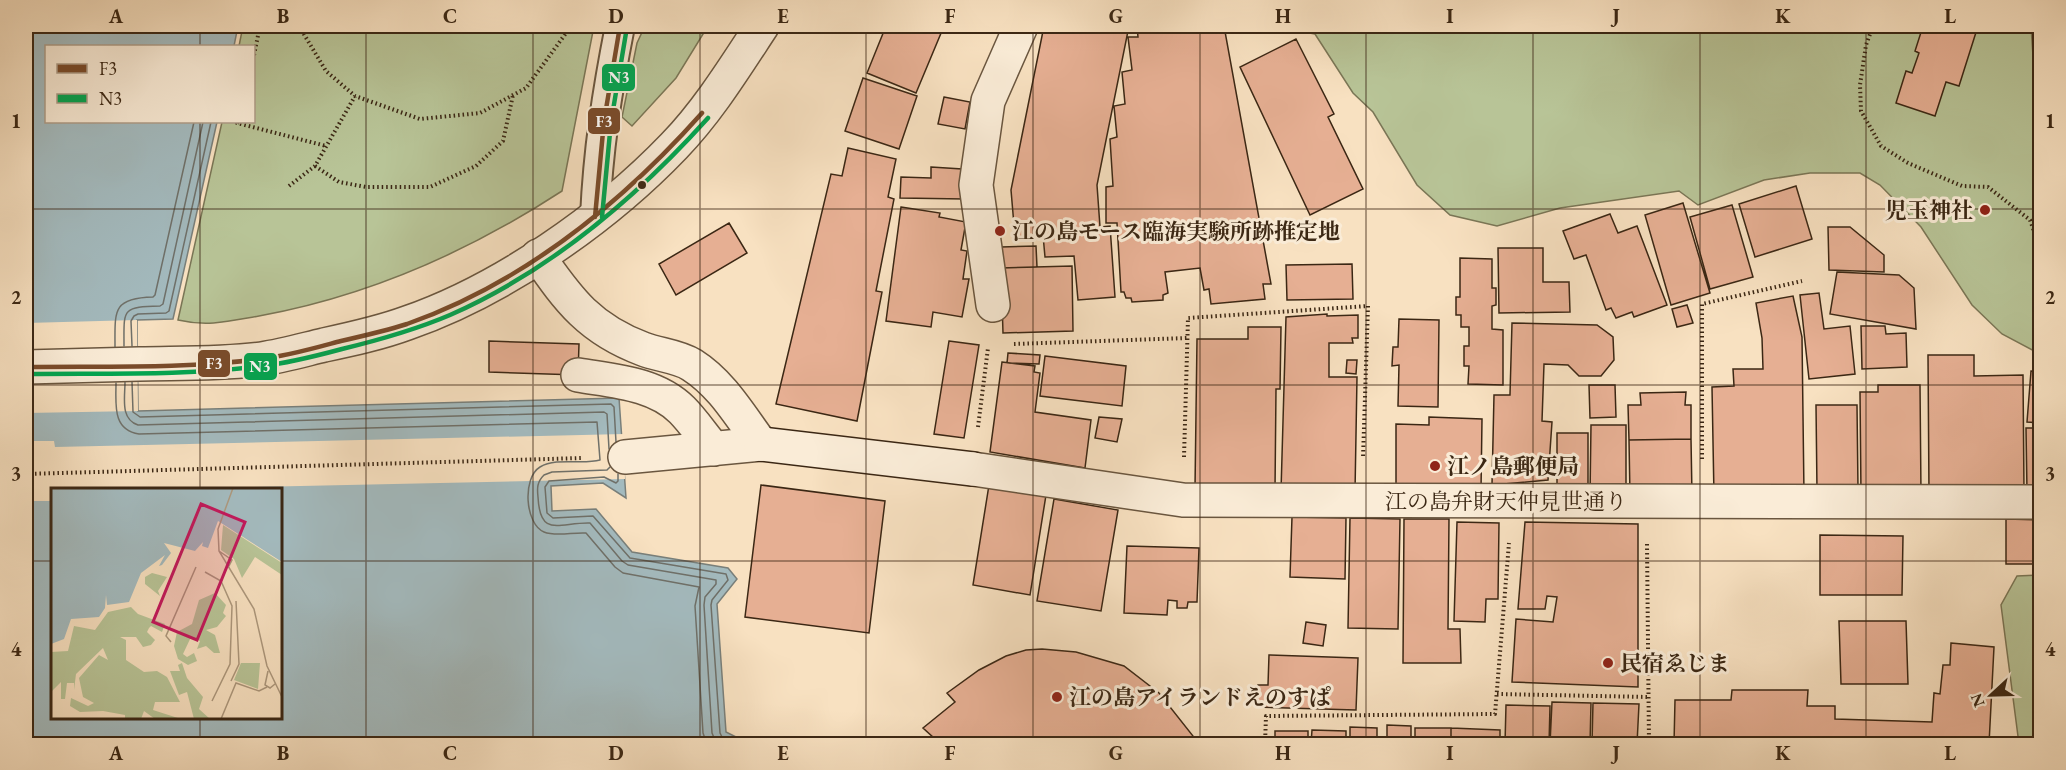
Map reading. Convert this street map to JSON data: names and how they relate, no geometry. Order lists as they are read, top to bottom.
{
  "streets": {
    "street": ["江の島弁財天仲見世通り"]
  },
  "places": [
    "児玉神社",
    "江の島モース臨海実験所跡推定地",
    "江ノ島郵便局",
    "民宿ゑじま",
    "江の島アイランドえのすぱ"
  ],
  "lines": ["transit line F3", "transit line N3"],
  "legend": ["F3", "N3"],
  "north": "left",
  "grid": {
    "columns": [
      "A",
      "B",
      "C",
      "D",
      "E",
      "F",
      "G",
      "H",
      "I",
      "J",
      "K",
      "L"
    ],
    "rows": [
      "1",
      "2",
      "3",
      "4"
    ]
  }
}
